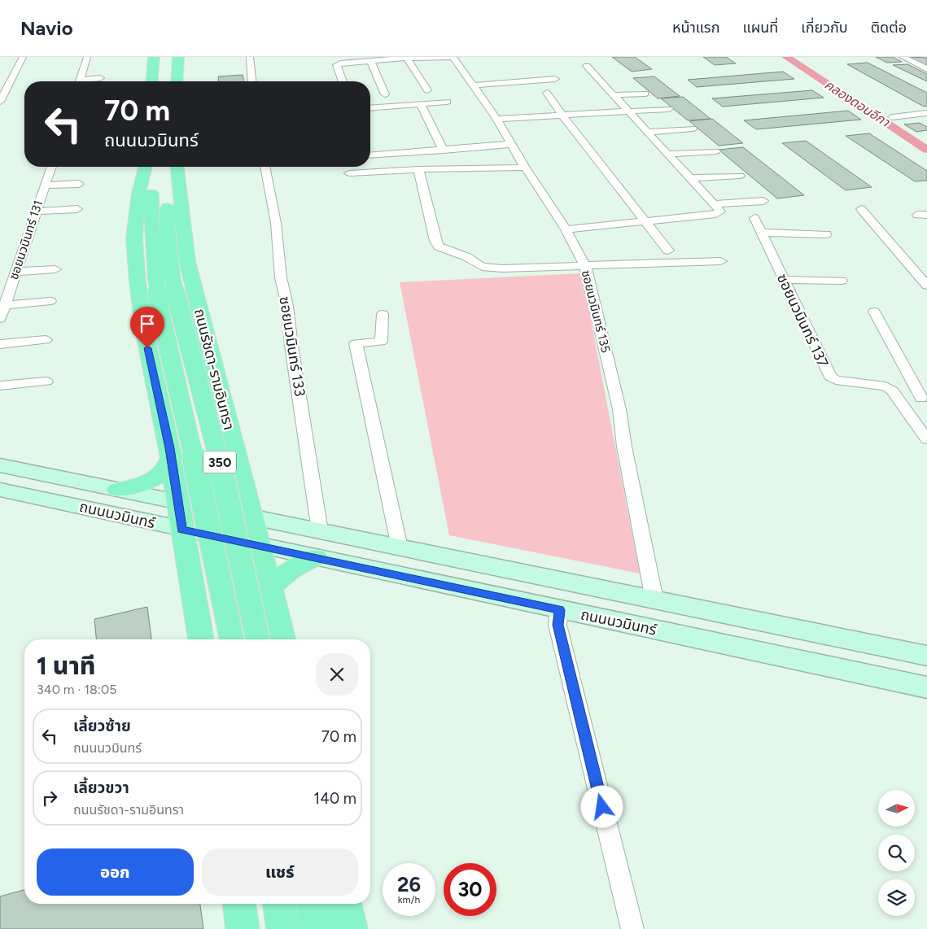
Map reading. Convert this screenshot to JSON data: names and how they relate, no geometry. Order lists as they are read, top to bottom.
{
  "streets": {
    "main road": ["ถนนรัชดา-รามอินทรา", "350", "ถนนนวมินทร์"],
    "street": [
      "ซอยนวมินทร์ 131",
      "ซอยนวมินทร์ 135",
      "ซอยนวมินทร์ 137",
      "ซอยนวมินทร์ 133"
    ]
  },
  "crossings": [
    ["ซอยนวมินทร์ 135", "ถนนนวมินทร์"],
    ["ซอยนวมินทร์ 133", "ถนนนวมินทร์"],
    ["ถนนรัชดา-รามอินทรา", "ถนนนวมินทร์"]
  ],
  "water": ["คลองดอนอีกา"],
  "north": "right",
  "page": {
    "header": "Navio",
    "nav": [
      "หน้าแรก",
      "แผนที่",
      "เกี่ยวกับ",
      "ติดต่อ"
    ],
    "turn": ["70 m", "ถนนนวมินทร์"],
    "heading": ["1 นาที", "340 m · 18:05"],
    "list": [
      {
        "name": "เลี้ยวซ้าย",
        "note": "ถนนนวมินทร์",
        "value": "70 m"
      },
      {
        "name": "เลี้ยวขวา",
        "note": "ถนนรัชดา-รามอินทรา",
        "value": "140 m"
      }
    ],
    "buttons": ["ออก", "แชร์"],
    "speed": "26 km/h",
    "limit": "30"
  }
}
